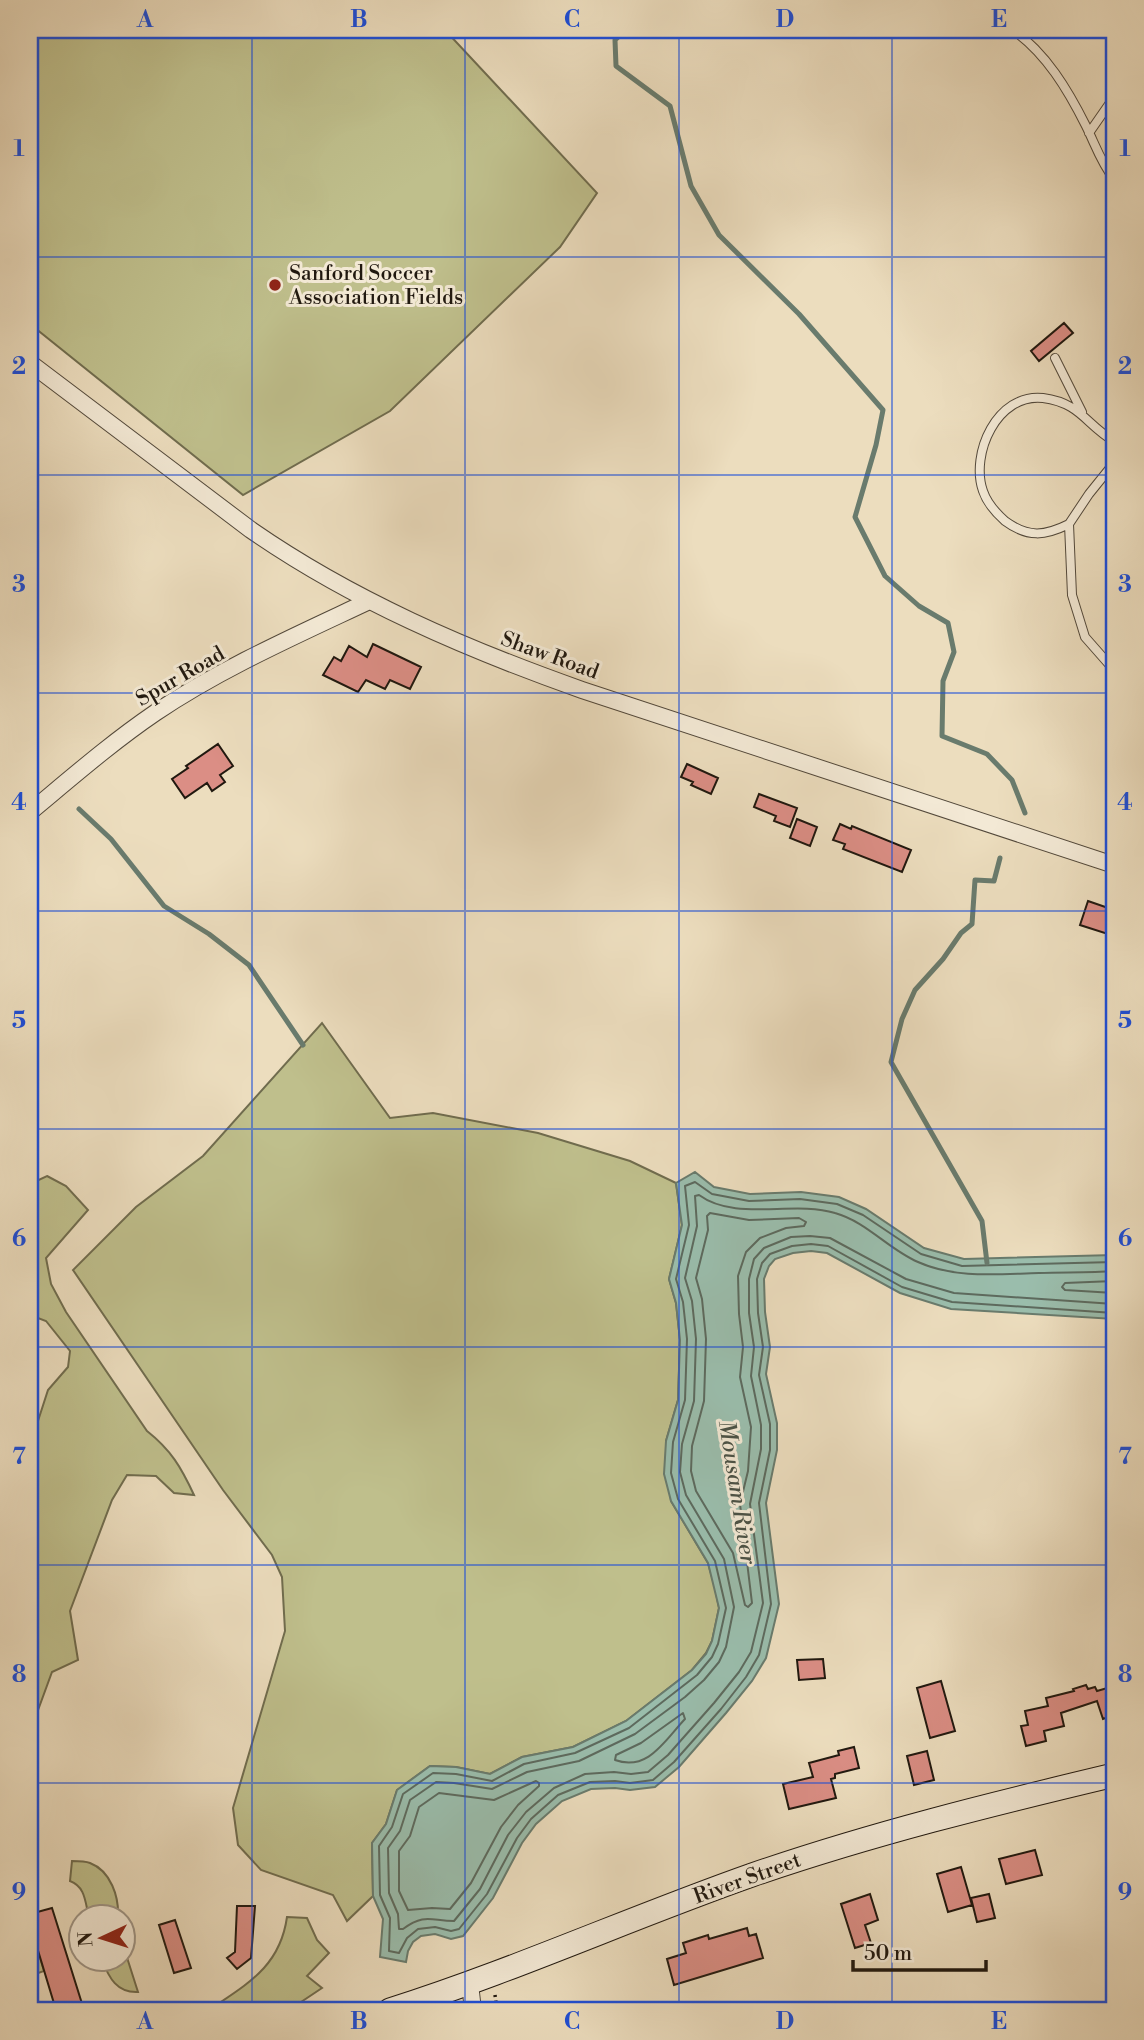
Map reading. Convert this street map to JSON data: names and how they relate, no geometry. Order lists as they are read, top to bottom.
{
  "streets": {
    "street": ["Shaw Road", "Spur Road", "River Street"]
  },
  "crossings": [
    ["Shaw Road", "Spur Road"]
  ],
  "water": ["Mousam River"],
  "places": ["Sanford Soccer Association Fields"],
  "scale_bar": "50 m",
  "north": "left",
  "grid": {
    "columns": [
      "A",
      "B",
      "C",
      "D",
      "E"
    ],
    "rows": [
      "1",
      "2",
      "3",
      "4",
      "5",
      "6",
      "7",
      "8",
      "9"
    ]
  }
}
